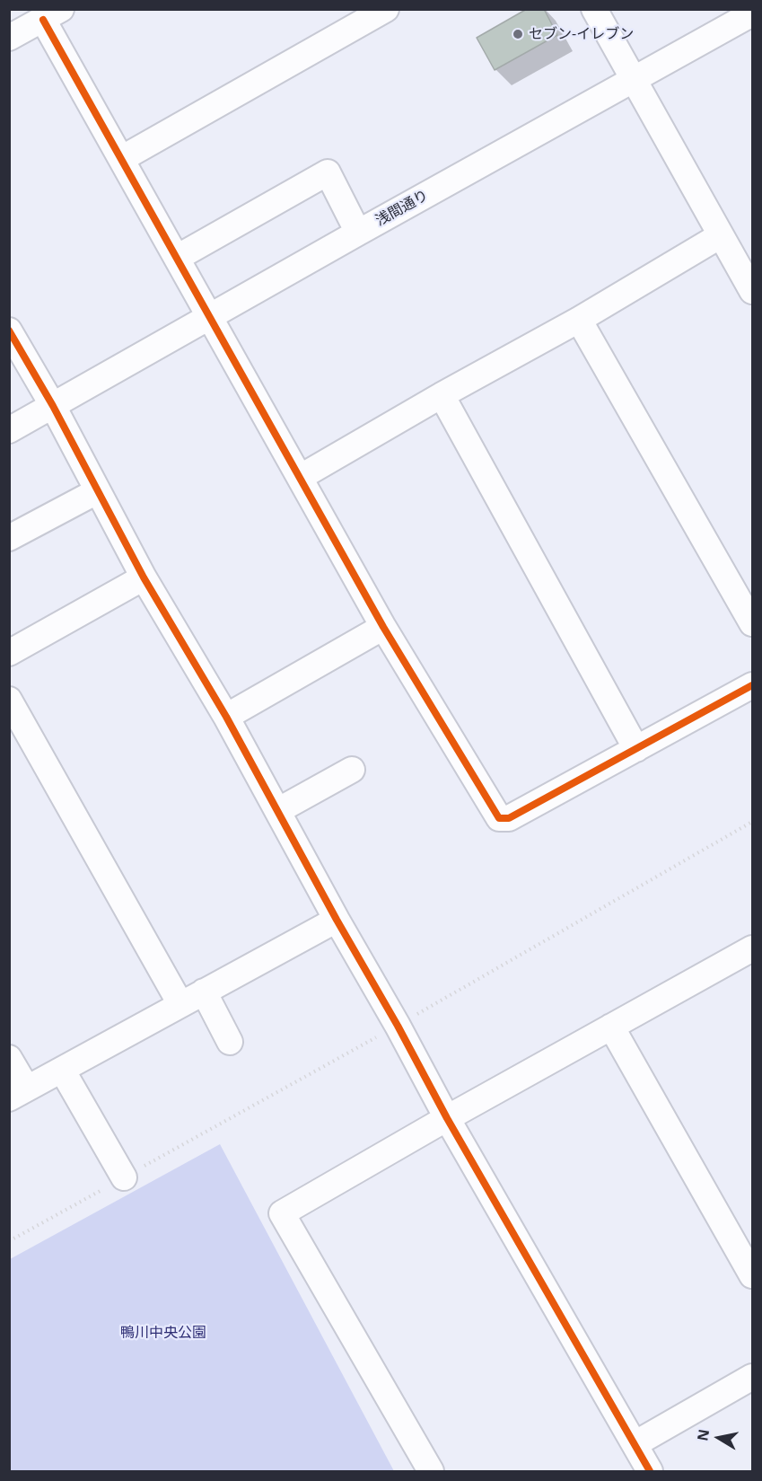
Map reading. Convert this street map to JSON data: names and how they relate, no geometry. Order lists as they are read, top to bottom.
{
  "streets": {
    "street": ["浅間通り"]
  },
  "parks": ["鴨川中央公園"],
  "places": ["セブン-イレブン"],
  "north": "left"
}
